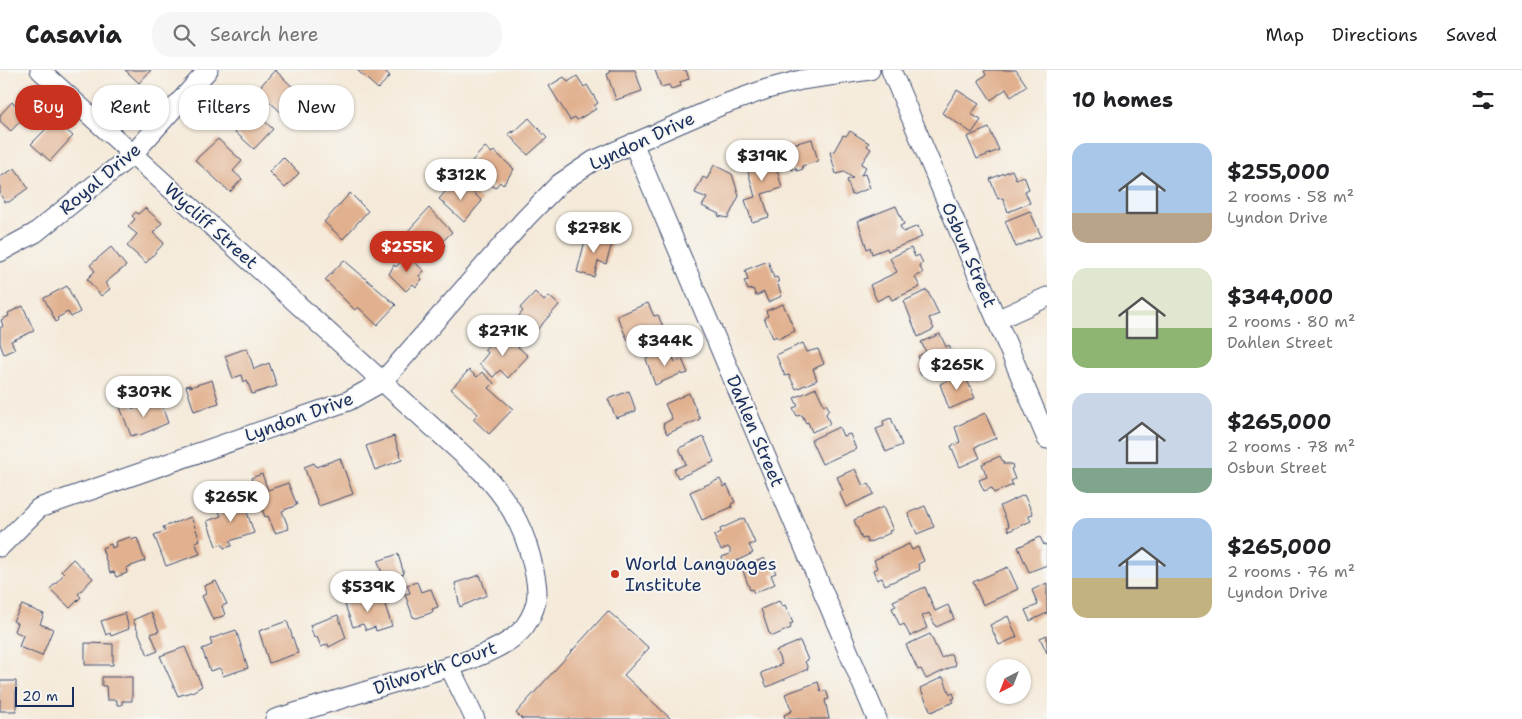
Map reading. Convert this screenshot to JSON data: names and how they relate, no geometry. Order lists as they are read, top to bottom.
{
  "streets": {
    "street": [
      "Lyndon Drive",
      "Royal Drive",
      "Wycliff Street",
      "Osbun Street",
      "Dahlen Street",
      "Dilworth Court"
    ]
  },
  "crossings": [
    ["Lyndon Drive", "Wycliff Street"],
    ["Lyndon Drive", "Dahlen Street"],
    ["Lyndon Drive", "Dilworth Court"],
    ["Royal Drive", "Wycliff Street"],
    ["Wycliff Street", "Dilworth Court"]
  ],
  "places": ["World Languages Institute"],
  "scale_bar": "20 m",
  "north": "bottom left",
  "page": {
    "header": "Casavia",
    "search": "Search here",
    "nav": ["Map", "Directions", "Saved"],
    "heading": "10 homes",
    "chip": [
      "Buy",
      "Rent",
      "Filters",
      "New"
    ],
    "list": [
      {
        "name": "$255,000",
        "note": "2 rooms · 58 m² · Lyndon Drive"
      },
      {
        "name": "$344,000",
        "note": "2 rooms · 80 m² · Dahlen Street"
      },
      {
        "name": "$265,000",
        "note": "2 rooms · 78 m² · Osbun Street"
      },
      {
        "name": "$265,000",
        "note": "2 rooms · 76 m² · Lyndon Drive"
      }
    ],
    "price": [
      "$319K",
      "$312K",
      "$278K",
      "$255K",
      "$271K",
      "$344K",
      "$265K",
      "$307K",
      "$265K",
      "$539K"
    ],
    "scale": "20 m"
  }
}
